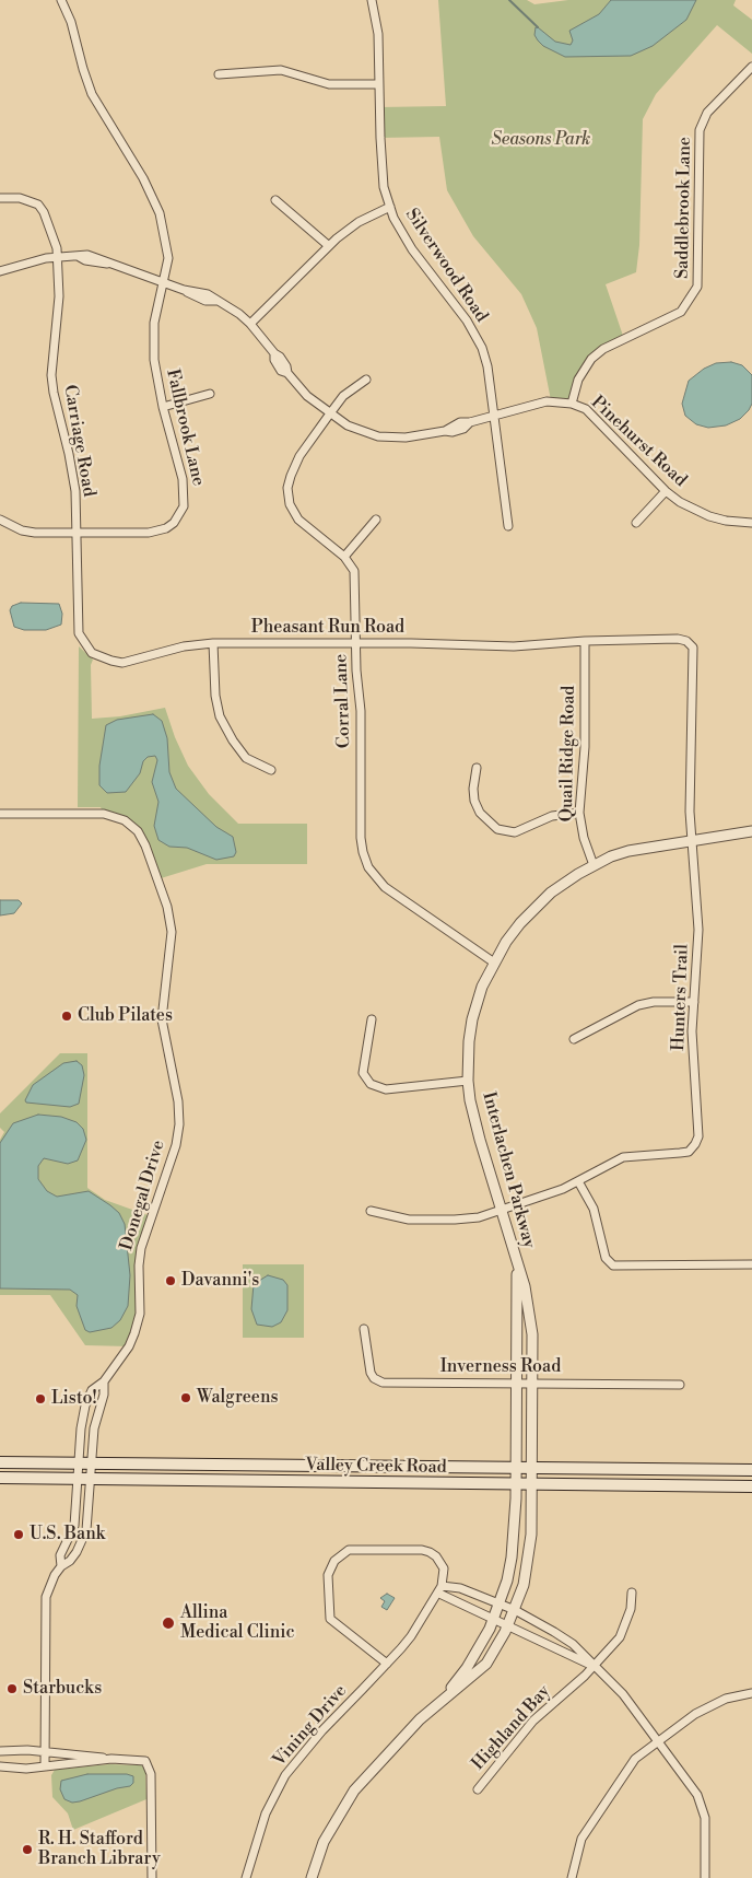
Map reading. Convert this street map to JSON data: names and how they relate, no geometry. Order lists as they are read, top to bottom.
{
  "streets": {
    "main road": ["Valley Creek Road"],
    "street": [
      "Saddlebrook Lane",
      "Silverwood Road",
      "Fallbrook Lane",
      "Carriage Road",
      "Pinehurst Road",
      "Pheasant Run Road",
      "Corral Lane",
      "Quail Ridge Road",
      "Hunters Trail",
      "Interlachen Parkway",
      "Donegal Drive",
      "Inverness Road",
      "Vining Drive",
      "Highland Bay"
    ]
  },
  "crossings": [
    ["Saddlebrook Lane", "Pinehurst Road"],
    ["Silverwood Road", "Pinehurst Road"],
    ["Fallbrook Lane", "Carriage Road"],
    ["Fallbrook Lane", "Pinehurst Road"],
    ["Fallbrook Lane", "Pheasant Run Road"],
    ["Carriage Road", "Pinehurst Road"],
    ["Carriage Road", "Pheasant Run Road"],
    ["Pinehurst Road", "Corral Lane"],
    ["Pheasant Run Road", "Corral Lane"],
    ["Pheasant Run Road", "Quail Ridge Road"],
    ["Pheasant Run Road", "Hunters Trail"],
    ["Corral Lane", "Interlachen Parkway"],
    ["Quail Ridge Road", "Interlachen Parkway"],
    ["Hunters Trail", "Interlachen Parkway"],
    ["Interlachen Parkway", "Inverness Road"],
    ["Interlachen Parkway", "Valley Creek Road"],
    ["Donegal Drive", "Valley Creek Road"]
  ],
  "parks": ["Seasons Park"],
  "places": [
    "Club Pilates",
    "Davanni's",
    "Walgreens",
    "Listo!",
    "U.S. Bank",
    "Allina Medical Clinic",
    "Starbucks",
    "R. H. Stafford Branch Library"
  ]
}
